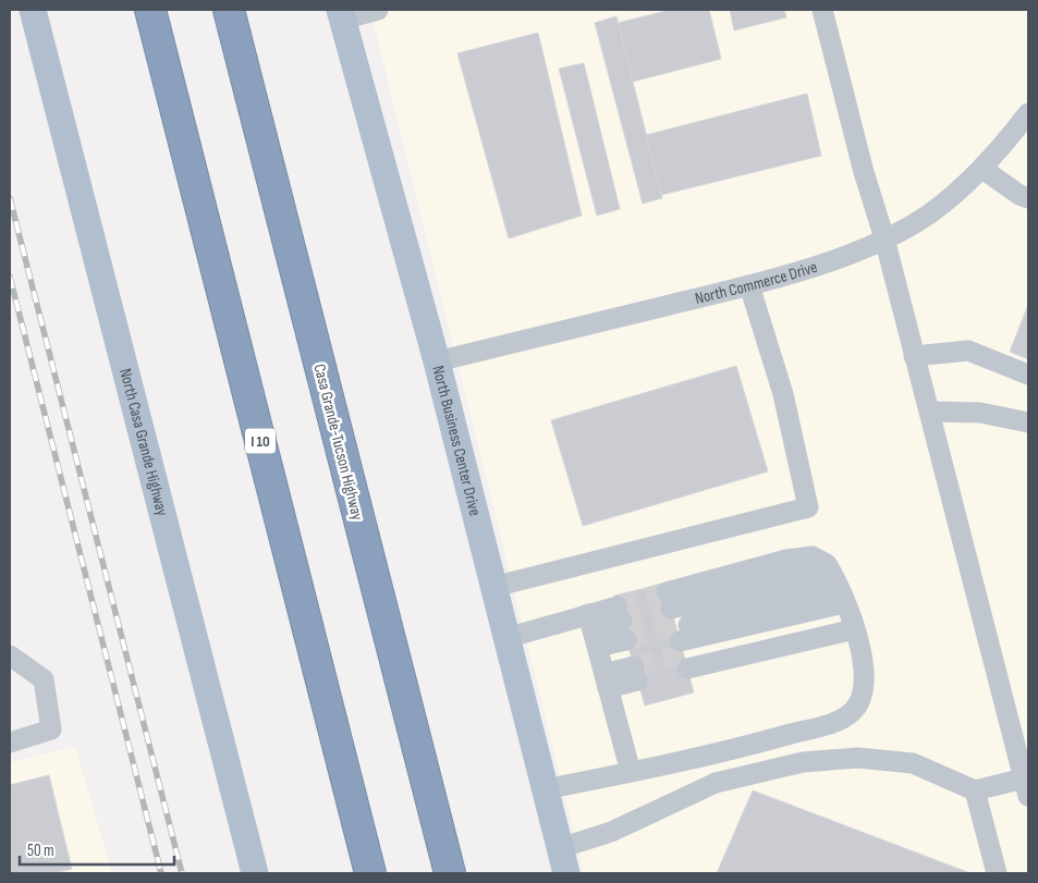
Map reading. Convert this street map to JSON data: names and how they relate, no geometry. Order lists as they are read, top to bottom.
{
  "streets": {
    "highway": ["I 10", "Casa Grande-Tucson Highway"],
    "main road": ["North Casa Grande Highway", "North Business Center Drive"],
    "street": ["North Commerce Drive"]
  },
  "crossings": [
    ["North Commerce Drive", "North Business Center Drive"]
  ],
  "scale_bar": "50 m"
}
